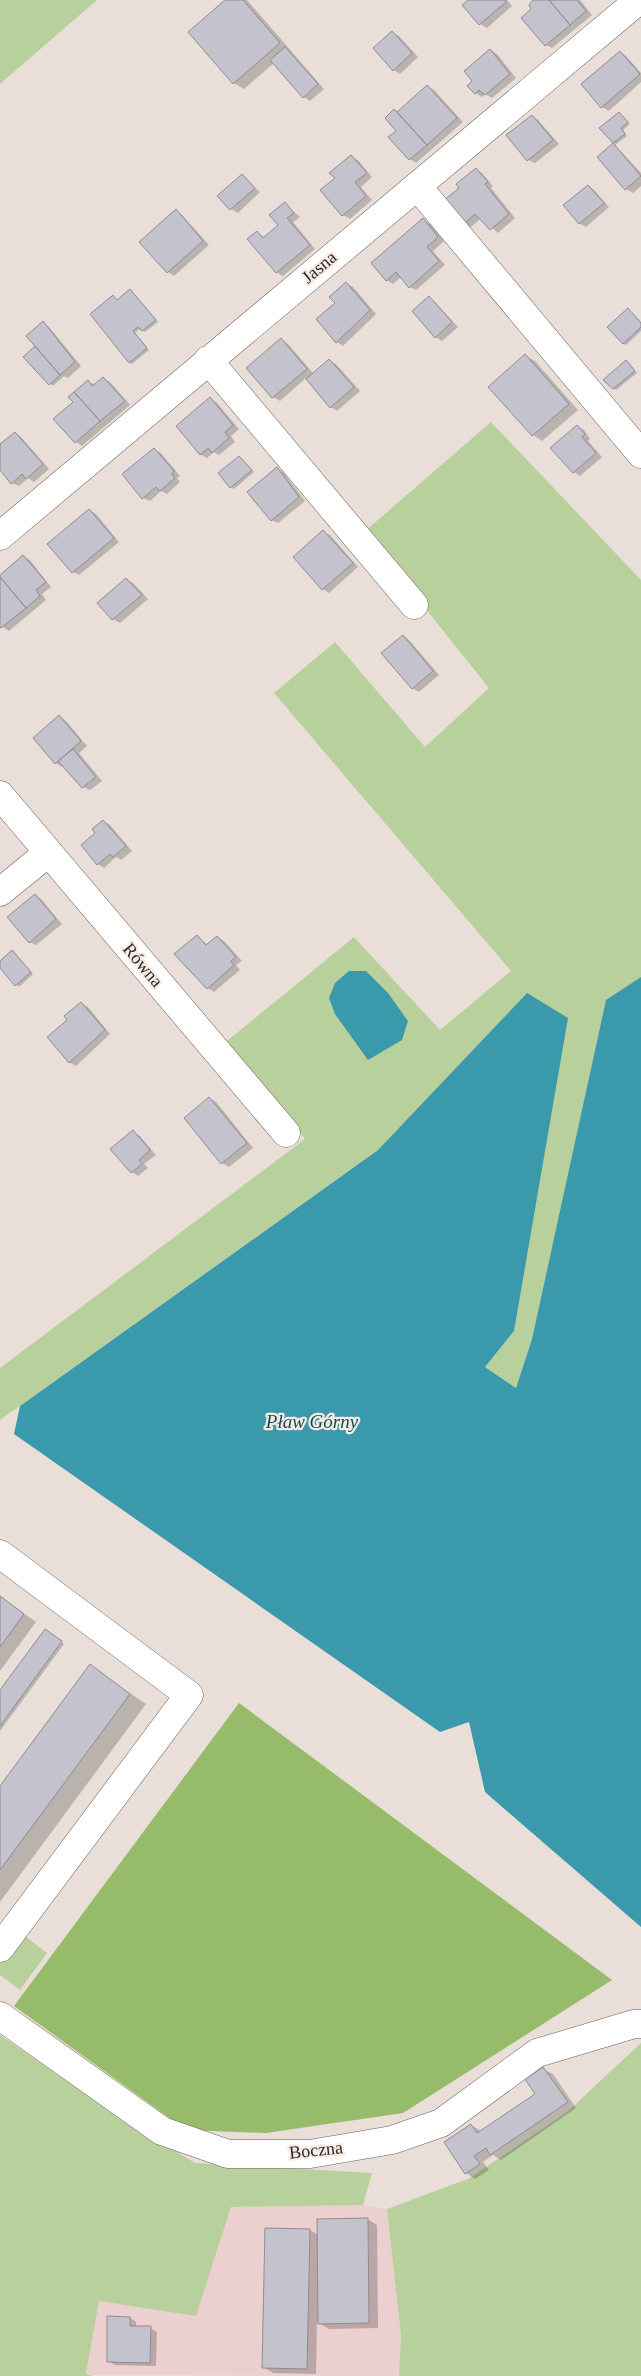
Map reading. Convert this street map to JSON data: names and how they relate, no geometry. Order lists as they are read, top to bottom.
{
  "streets": {
    "street": ["Jasna", "Równa", "Boczna"]
  },
  "water": ["Pław Górny"]
}
